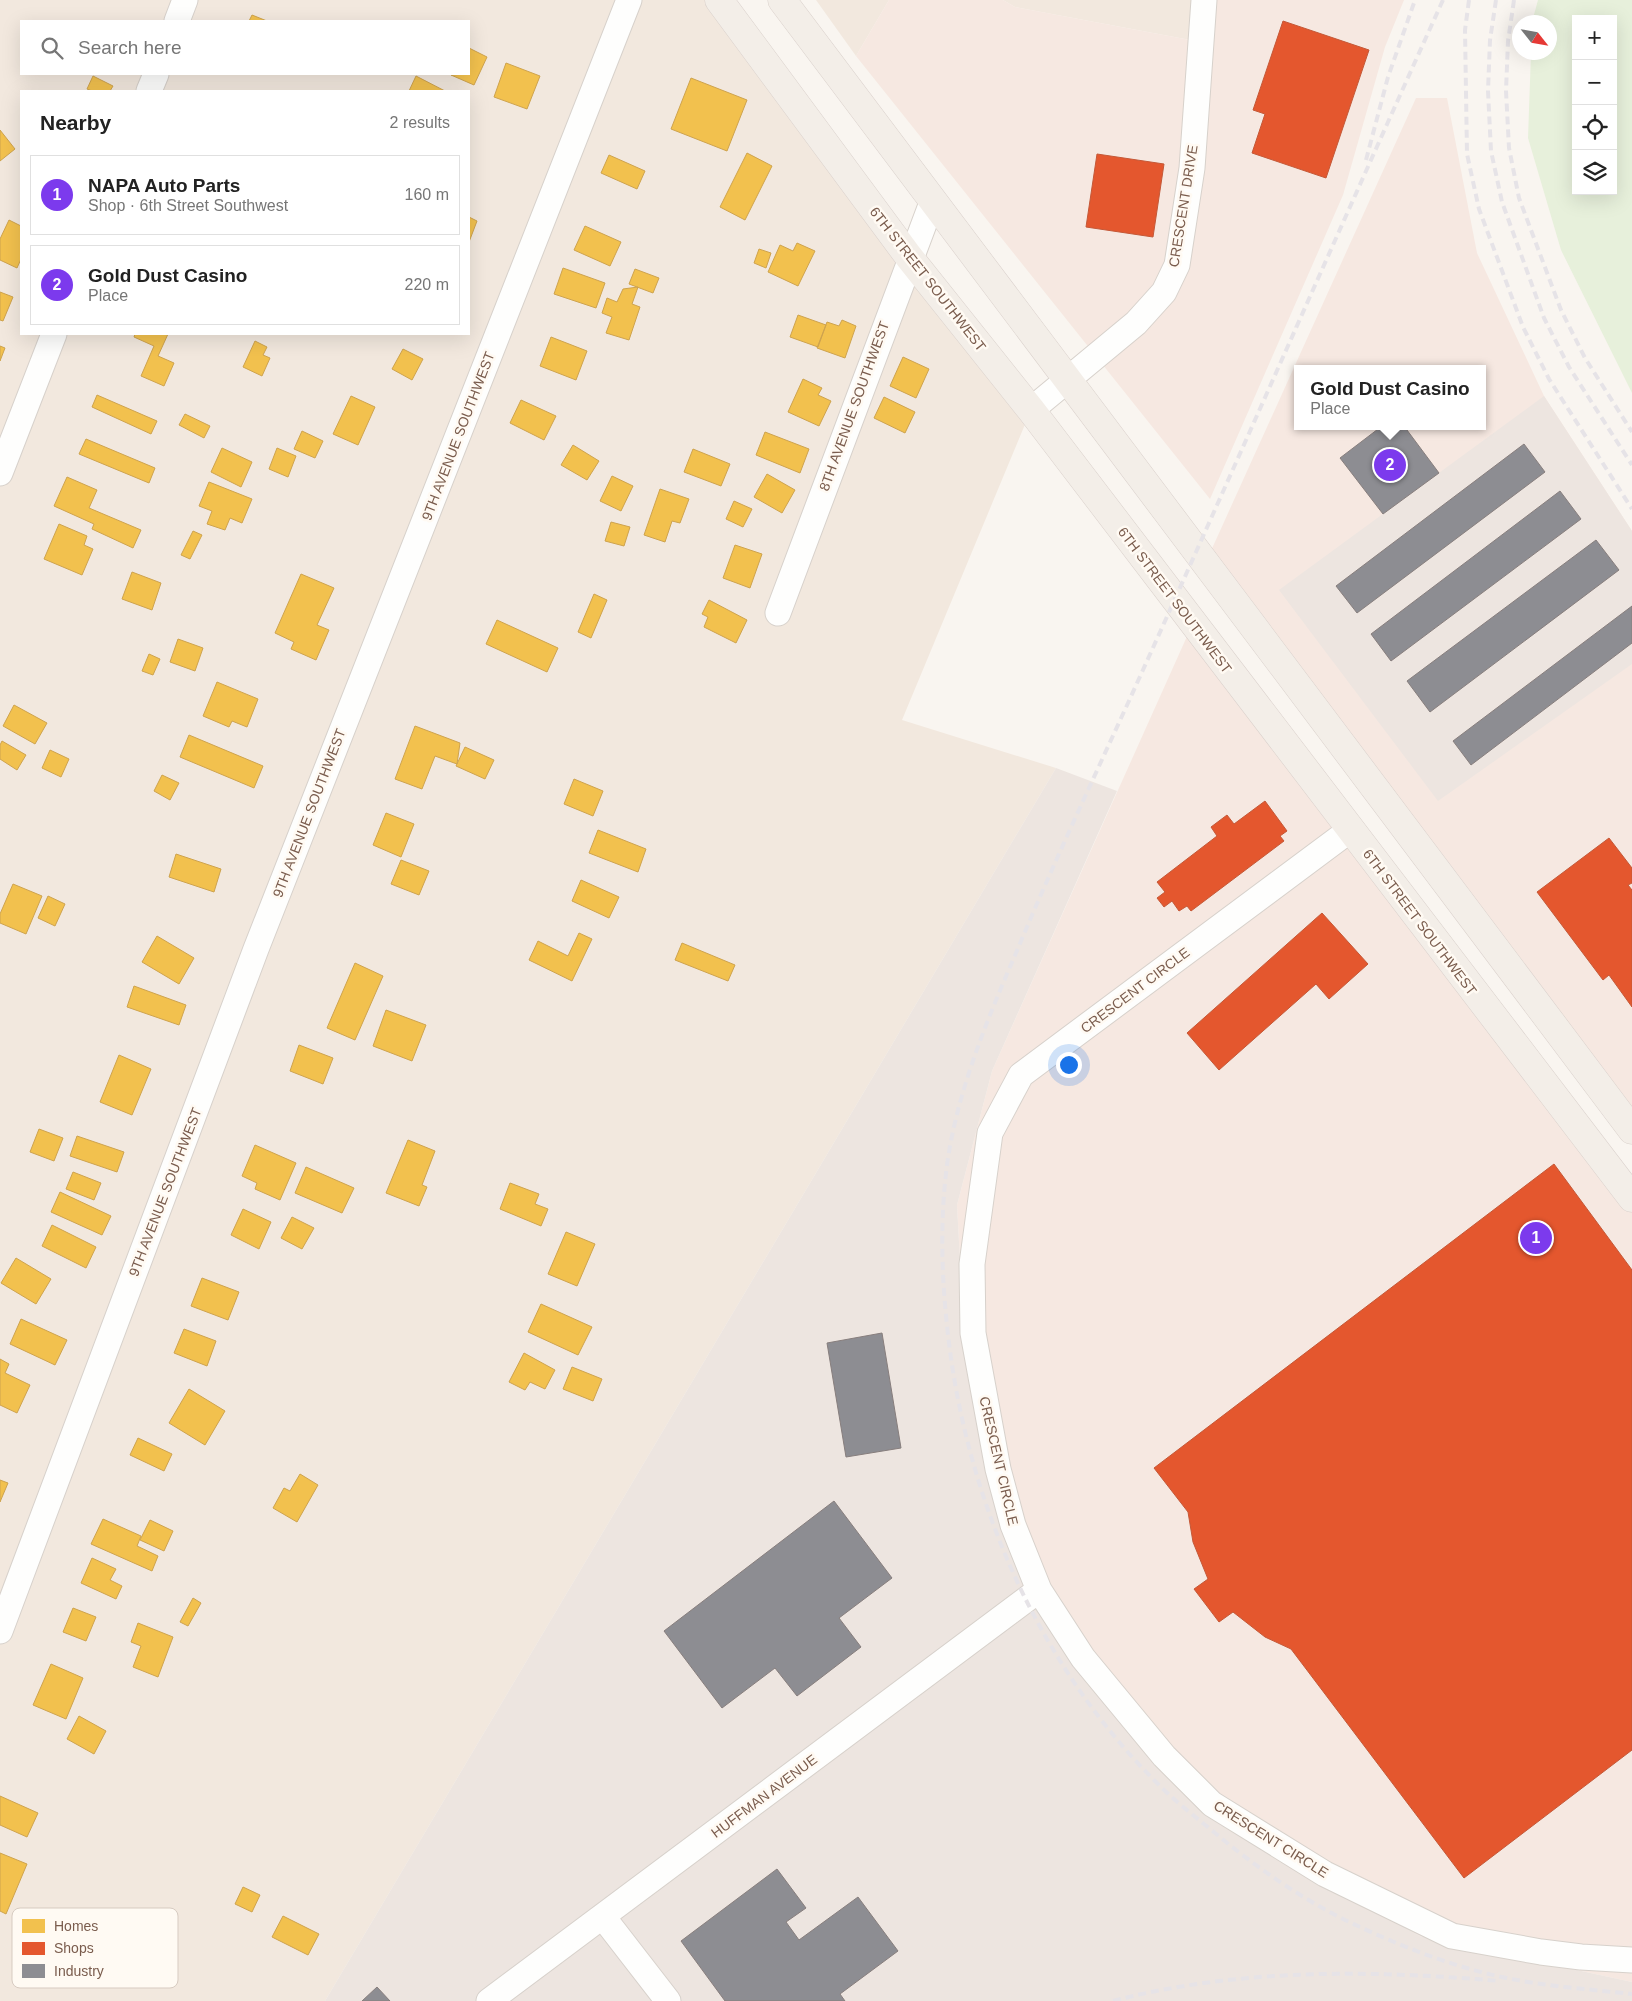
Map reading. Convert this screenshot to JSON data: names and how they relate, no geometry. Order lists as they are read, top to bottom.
{
  "streets": {
    "main road": ["6TH STREET SOUTHWEST"],
    "street": [
      "CRESCENT DRIVE",
      "8TH AVENUE SOUTHWEST",
      "9TH AVENUE SOUTHWEST",
      "CRESCENT CIRCLE",
      "HUFFMAN AVENUE"
    ]
  },
  "crossings": [
    ["CRESCENT DRIVE", "6TH STREET SOUTHWEST"],
    ["6TH STREET SOUTHWEST", "8TH AVENUE SOUTHWEST"],
    ["6TH STREET SOUTHWEST", "CRESCENT CIRCLE"],
    ["CRESCENT CIRCLE", "HUFFMAN AVENUE"]
  ],
  "legend": ["Homes", "Shops", "Industry"],
  "north": "bottom right",
  "page": {
    "map_buttons": ["+", "−"],
    "search": "Search here",
    "heading": ["Nearby", "2 results"],
    "list": [
      {
        "mark": "1",
        "name": "NAPA Auto Parts",
        "note": "Shop · 6th Street Southwest",
        "value": "160 m"
      },
      {
        "mark": "2",
        "name": "Gold Dust Casino",
        "note": "Place",
        "value": "220 m"
      }
    ],
    "popup": ["Gold Dust Casino", "Place"],
    "pins": ["2", "1"]
  }
}
